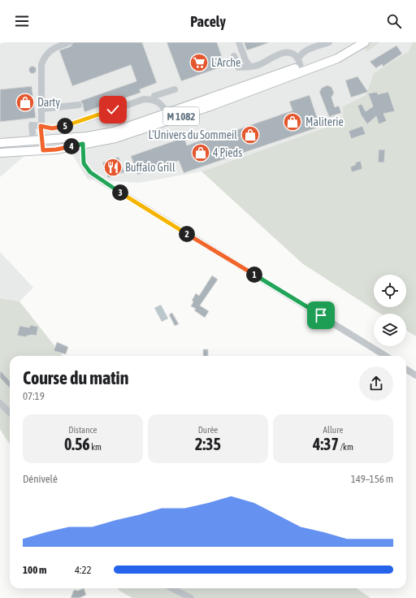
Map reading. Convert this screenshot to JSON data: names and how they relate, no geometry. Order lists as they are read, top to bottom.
{
  "streets": {
    "main road": ["M 1082"]
  },
  "places": {
    "supermarket": ["L'Arche"],
    "shop": [
      "Darty",
      "Maliterie",
      "L'Univers du Sommeil",
      "4 Pieds"
    ],
    "restaurant": ["Buffalo Grill"]
  },
  "page": {
    "header": "Pacely",
    "pins": [
      "5",
      "4",
      "3",
      "2",
      "1"
    ],
    "heading": ["Course du matin", "07:19"],
    "stats": [
      ["Distance", "0.56 km"],
      ["Durée", "2:35"],
      ["Allure", "4:37 /km"]
    ],
    "chart": ["Dénivelé", "149–156 m"],
    "list": [
      {
        "name": "100 m",
        "note": "4:22"
      }
    ]
  }
}
